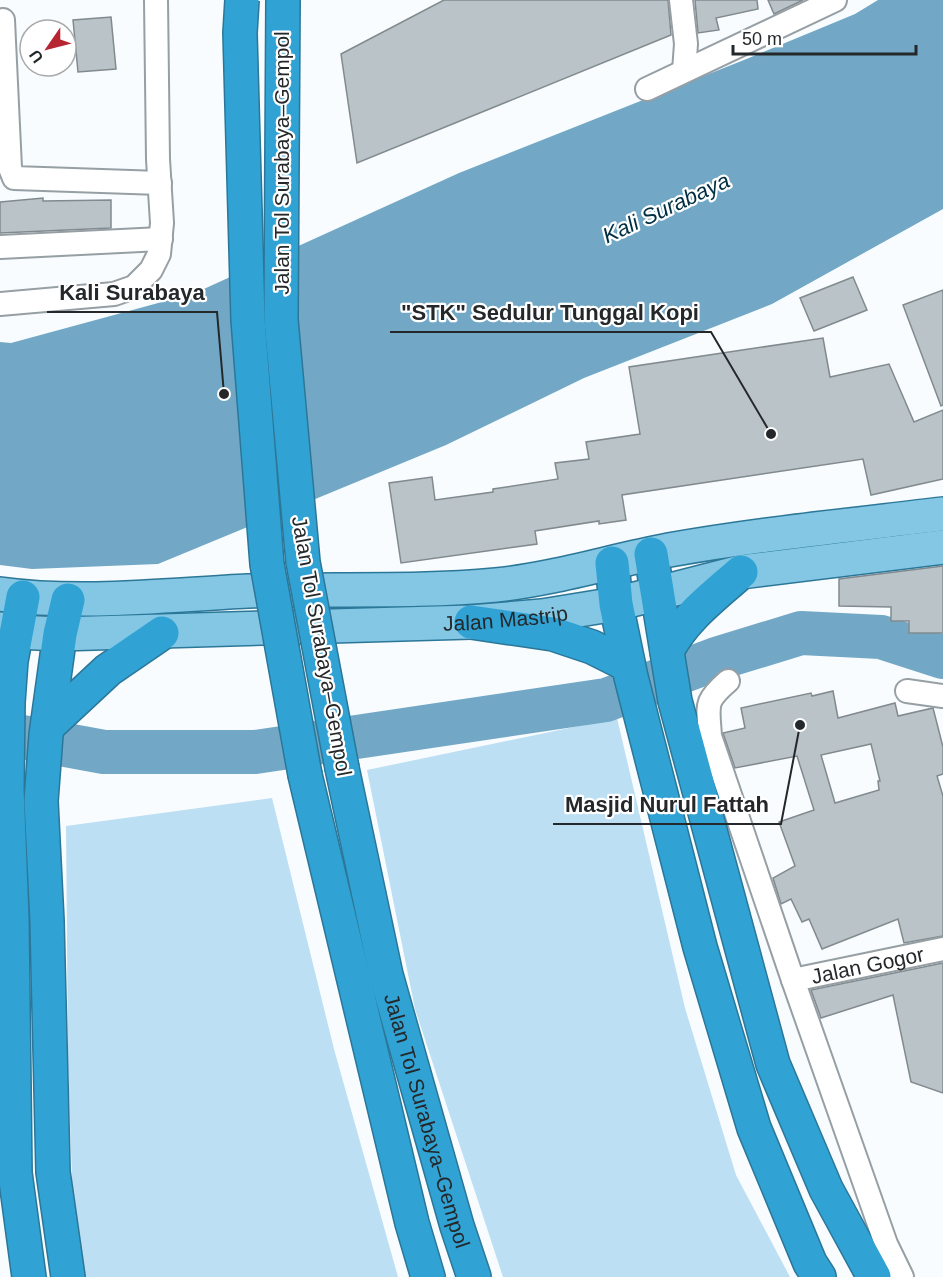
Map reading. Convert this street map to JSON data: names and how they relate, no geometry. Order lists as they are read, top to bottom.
{
  "streets": {
    "highway": ["Jalan Tol Surabaya–Gempol"],
    "main road": ["Jalan Mastrip"],
    "street": ["Jalan Gogor"]
  },
  "water": ["Kali Surabaya"],
  "places": ["Kali Surabaya", "\"STK\" Sedulur Tunggal Kopi", "Masjid Nurul Fattah"],
  "scale_bar": "50 m",
  "north": "bottom left"
}
